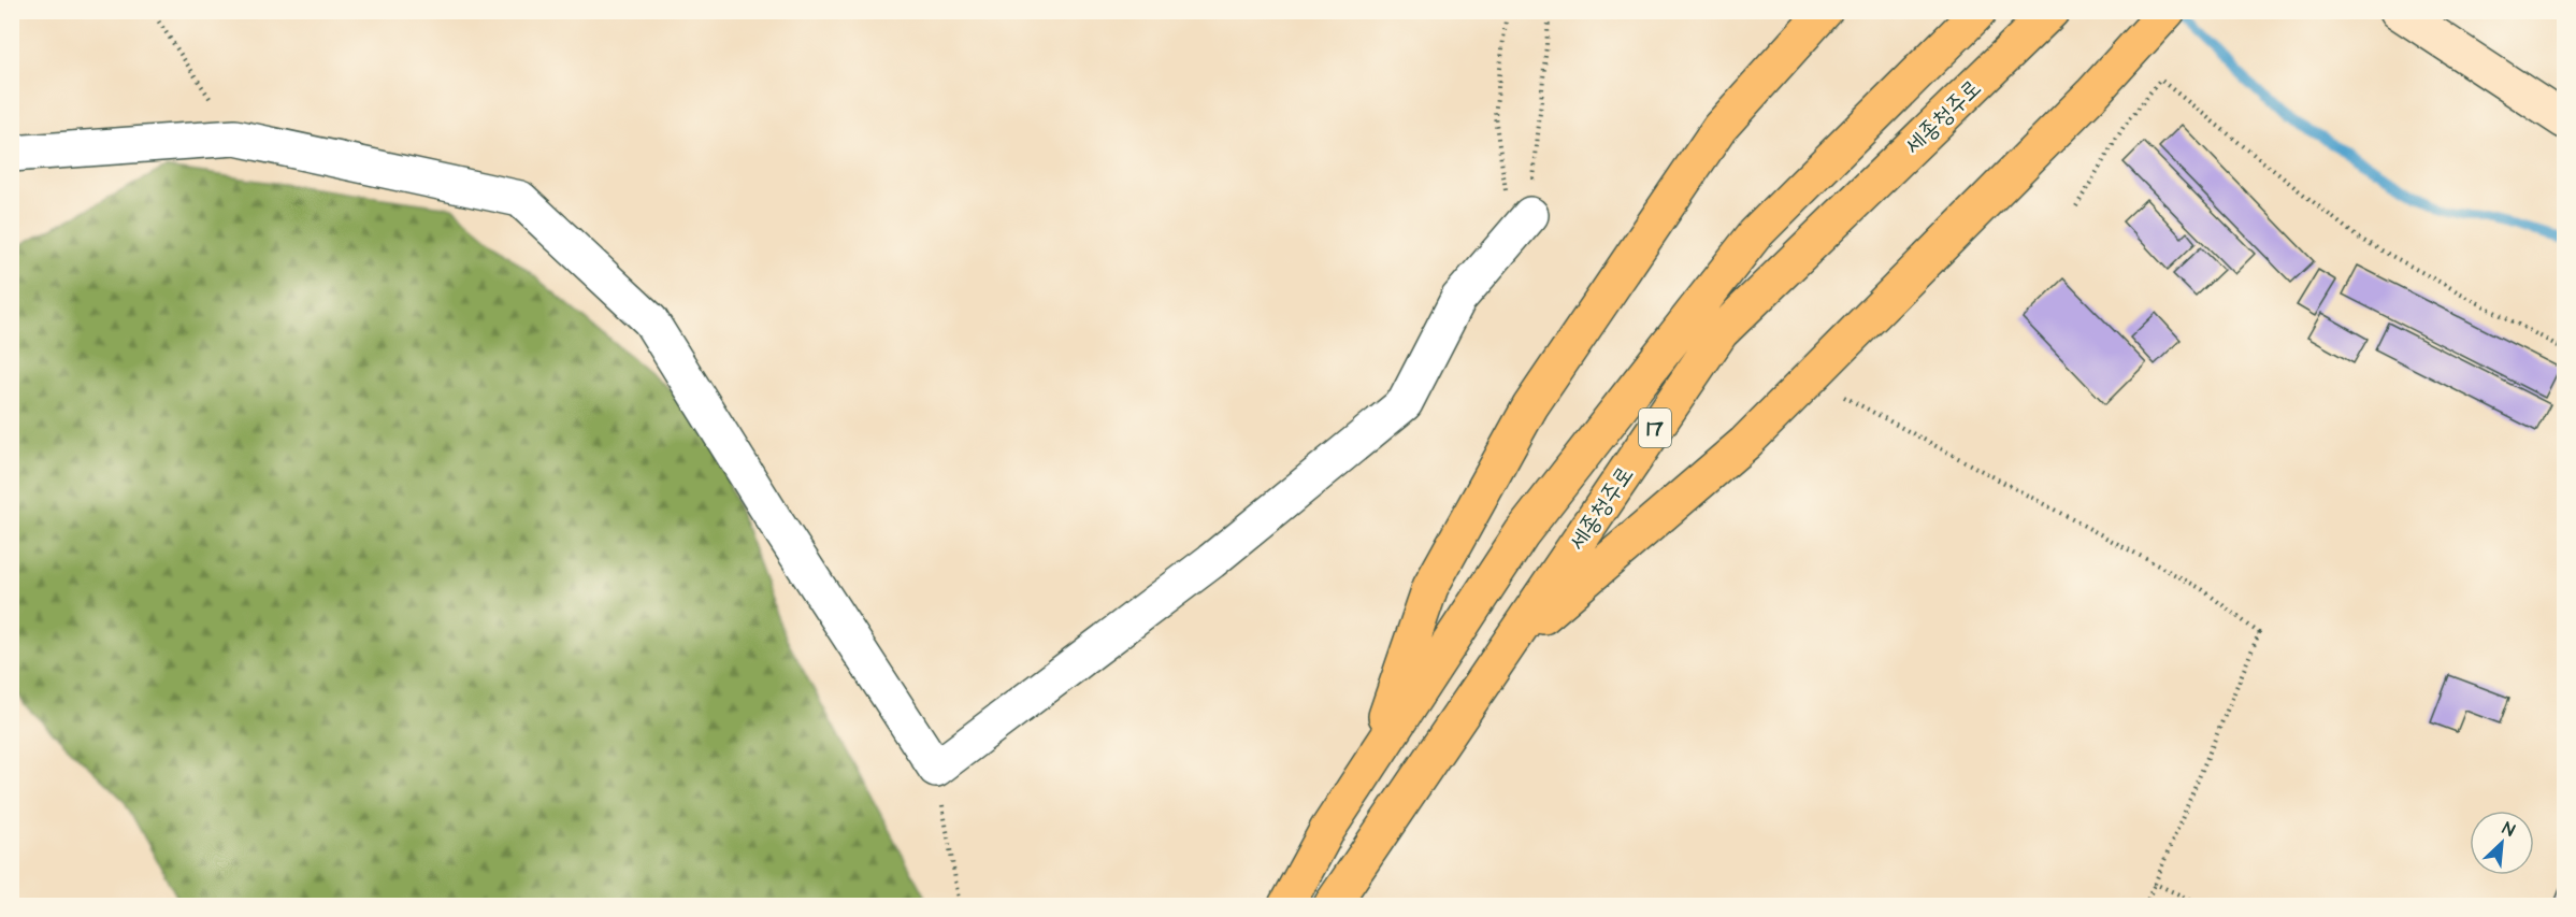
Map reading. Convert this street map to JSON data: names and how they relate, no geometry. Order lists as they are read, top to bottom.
{
  "streets": {
    "highway": ["세종청주로", "17"]
  },
  "north": "top right"
}
